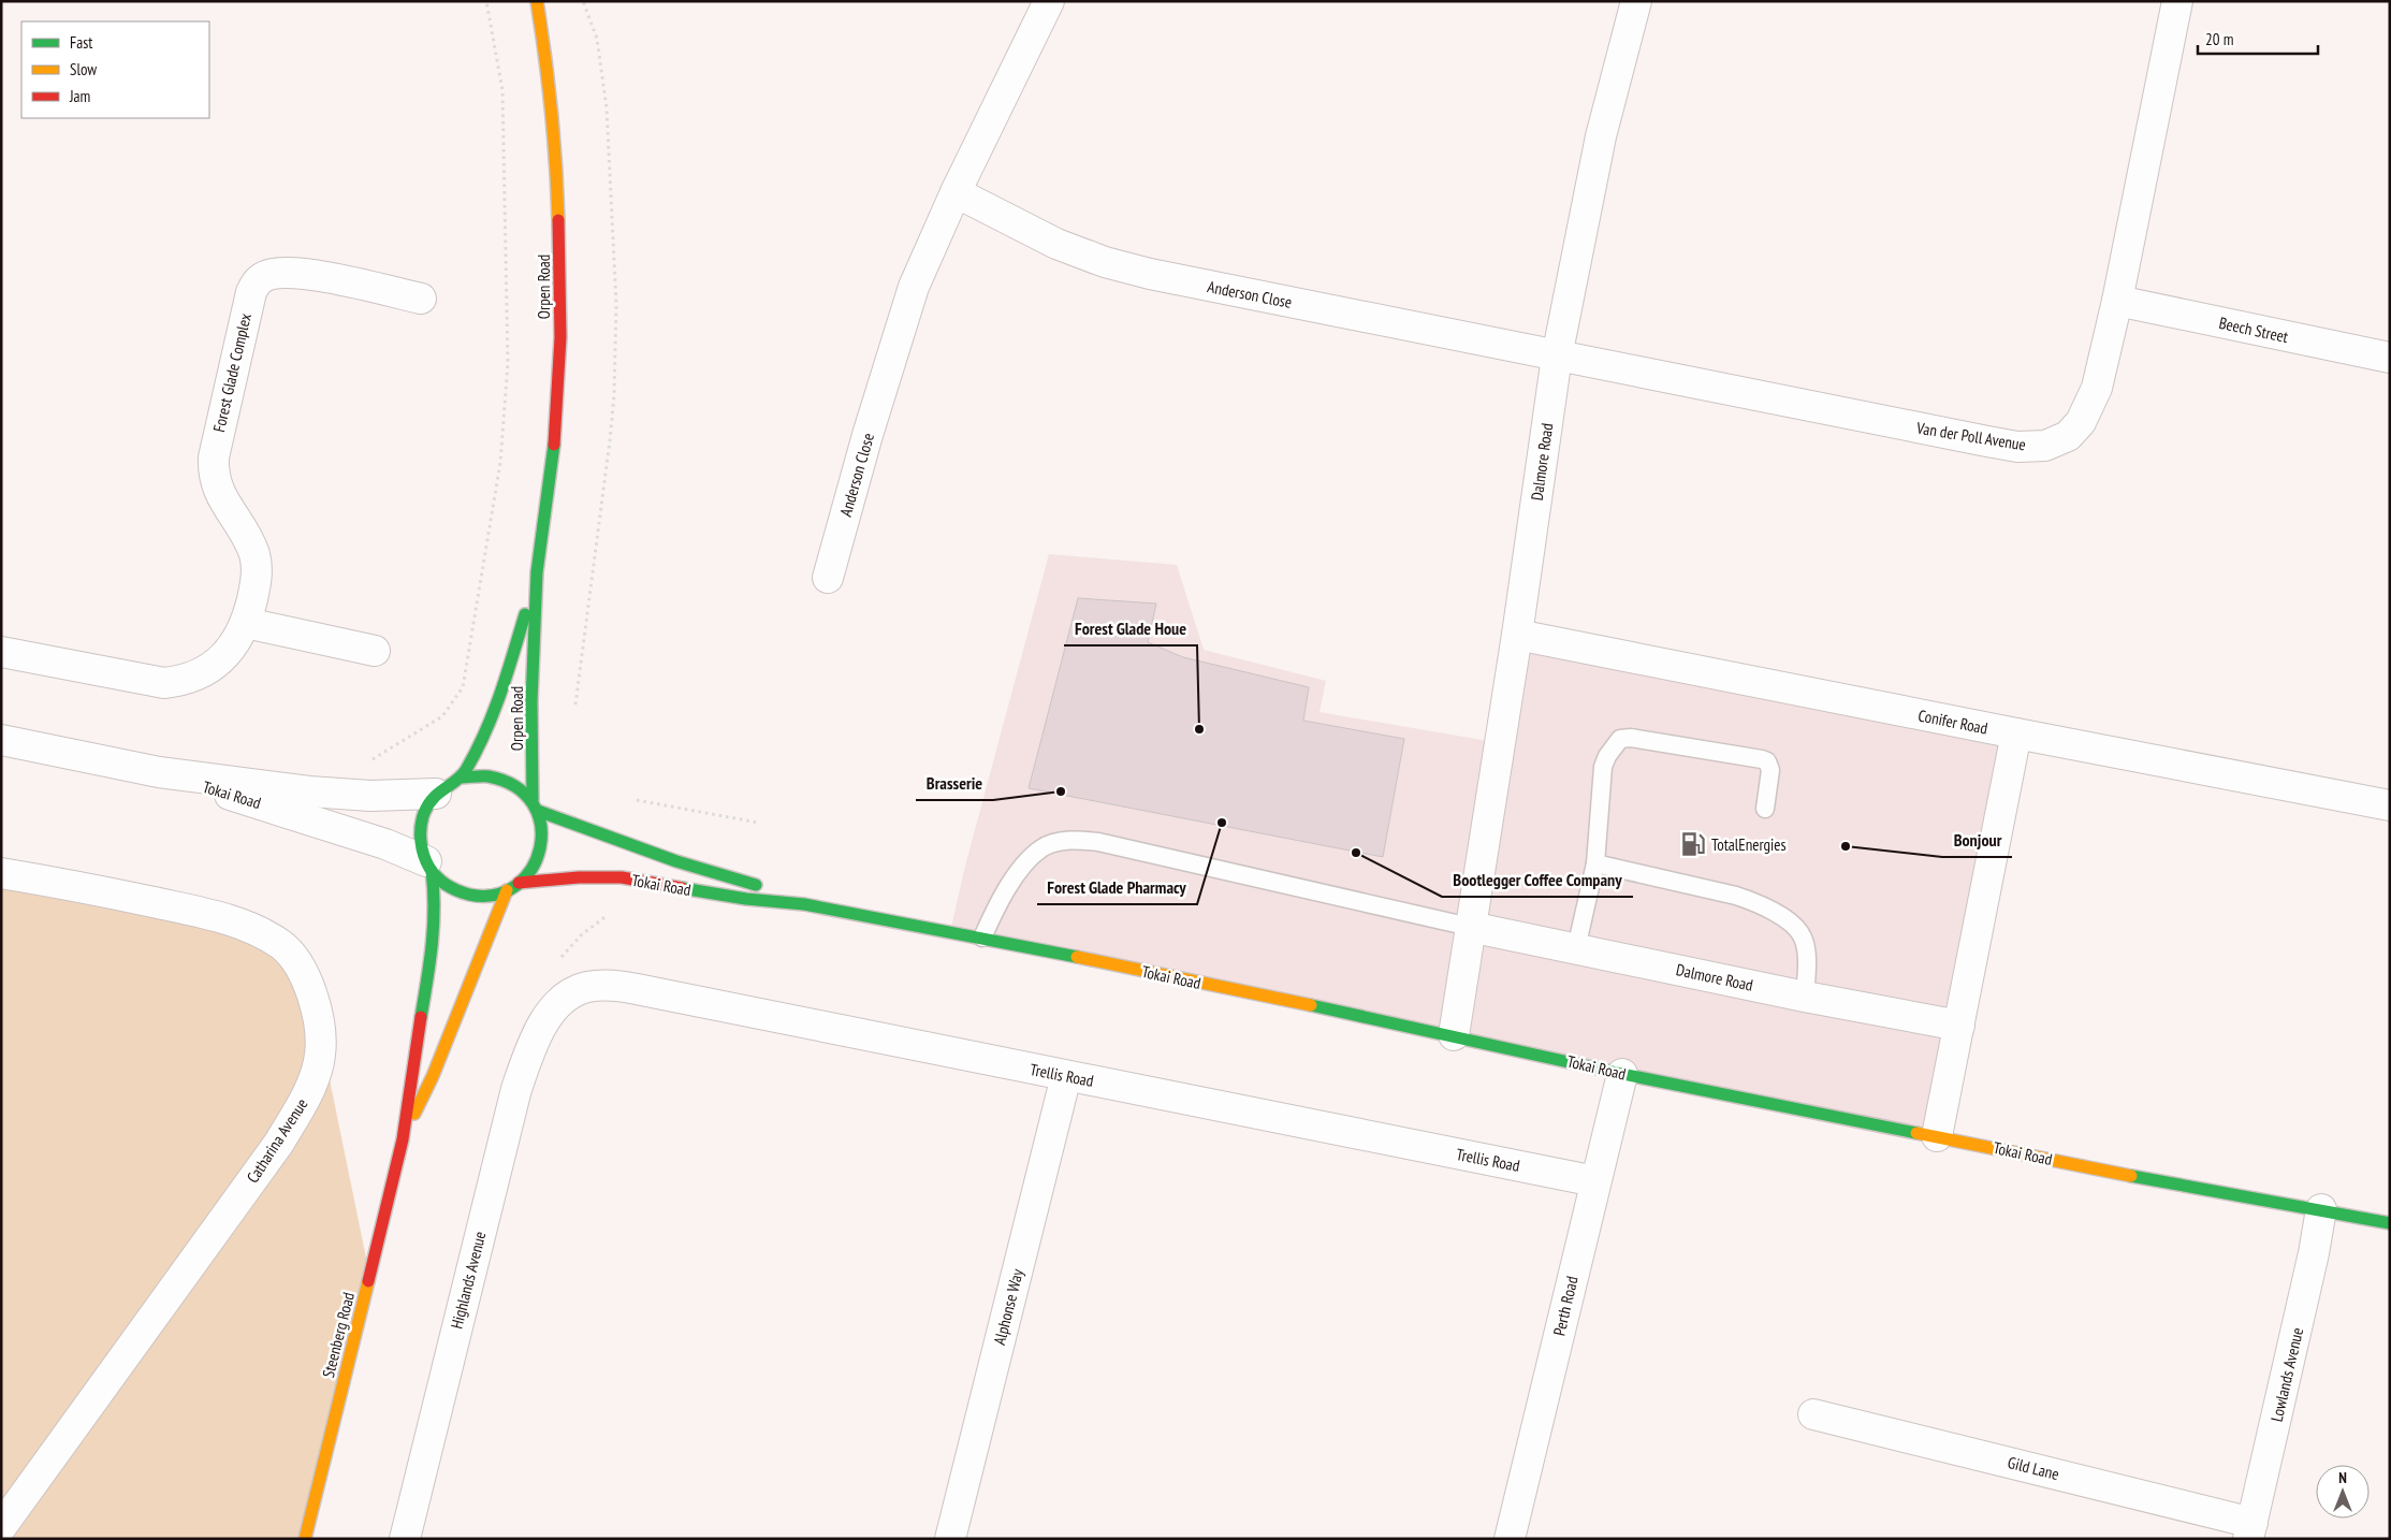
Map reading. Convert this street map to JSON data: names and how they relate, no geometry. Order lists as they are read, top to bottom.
{
  "streets": {
    "main road": ["Orpen Road", "Tokai Road", "Steenberg Road"],
    "street": [
      "Anderson Close",
      "Beech Street",
      "Forest Glade Complex",
      "Van der Poll Avenue",
      "Dalmore Road",
      "Conifer Road",
      "Trellis Road",
      "Catharina Avenue",
      "Highlands Avenue",
      "Perth Road",
      "Alphonse Way",
      "Lowlands Avenue",
      "Gild Lane"
    ]
  },
  "crossings": [
    ["Orpen Road", "Tokai Road"],
    ["Orpen Road", "Steenberg Road"],
    ["Anderson Close", "Van der Poll Avenue"],
    ["Anderson Close", "Dalmore Road"],
    ["Beech Street", "Van der Poll Avenue"],
    ["Van der Poll Avenue", "Dalmore Road"],
    ["Dalmore Road", "Conifer Road"],
    ["Dalmore Road", "Tokai Road"],
    ["Tokai Road", "Perth Road"],
    ["Tokai Road", "Steenberg Road"],
    ["Tokai Road", "Lowlands Avenue"],
    ["Trellis Road", "Highlands Avenue"],
    ["Trellis Road", "Perth Road"],
    ["Trellis Road", "Alphonse Way"],
    ["Lowlands Avenue", "Gild Lane"]
  ],
  "places": {
    "other": [
      "Forest Glade Houe",
      "Brasserie",
      "Forest Glade Pharmacy",
      "Bonjour",
      "Bootlegger Coffee Company"
    ],
    "fuel station": ["TotalEnergies"]
  },
  "legend": ["Fast", "Slow", "Jam"],
  "scale_bar": "20 m",
  "north": "top"
}
